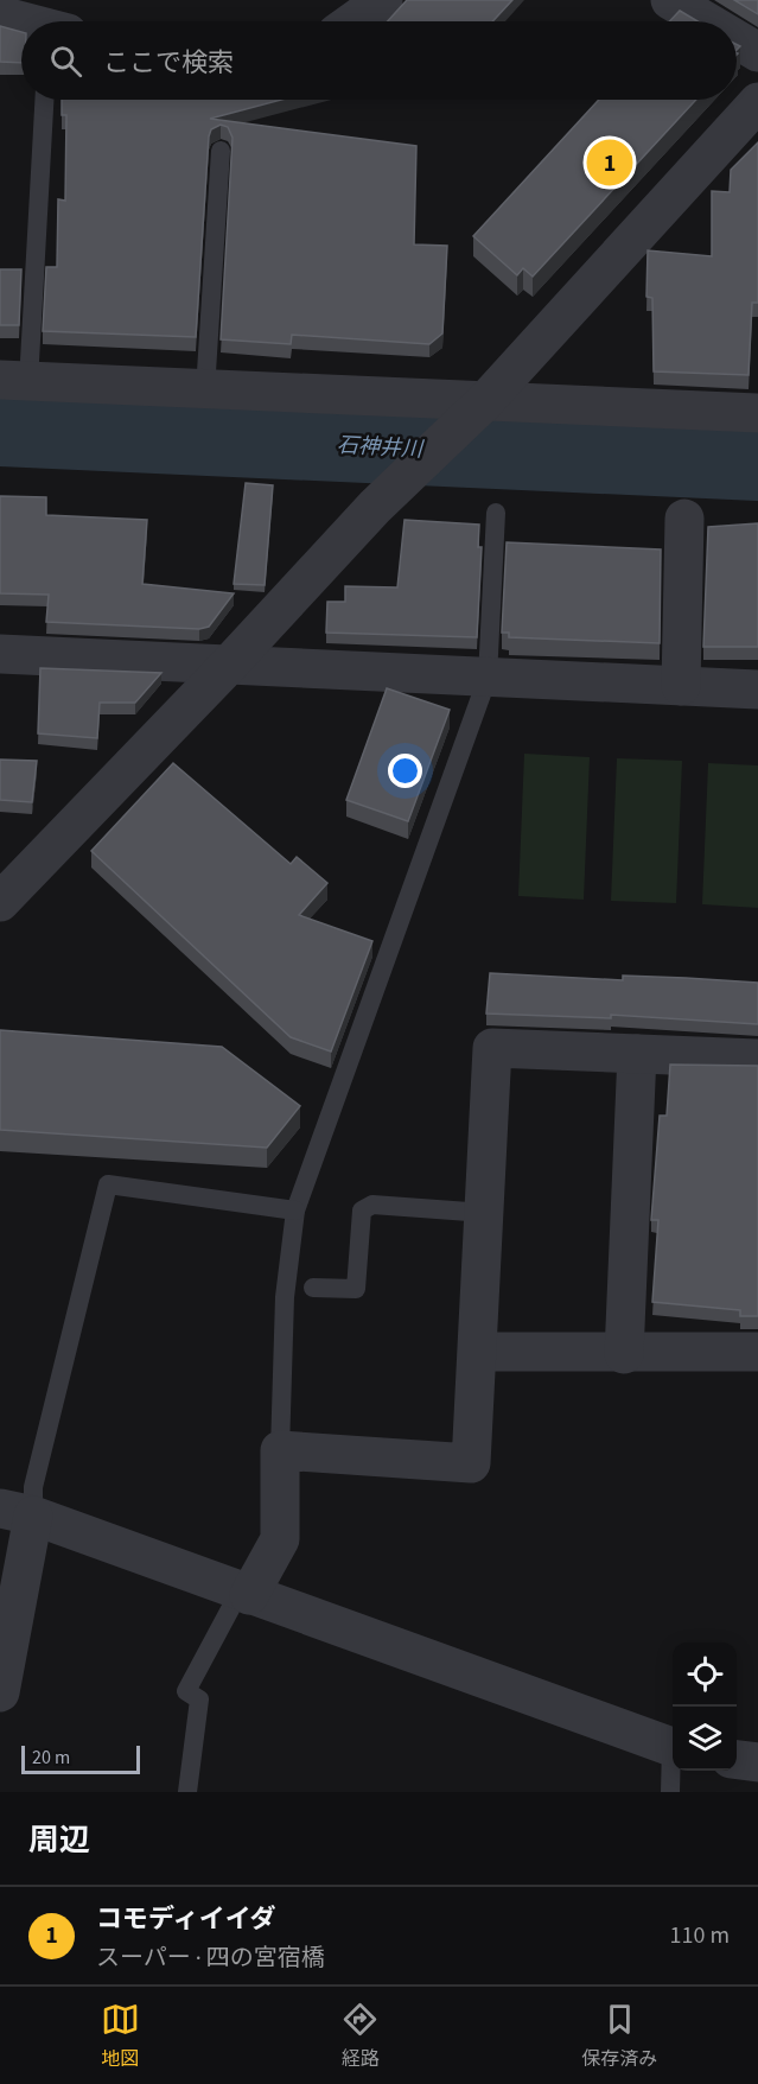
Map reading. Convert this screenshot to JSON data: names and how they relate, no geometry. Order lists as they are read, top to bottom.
{
  "water": ["石神井川"],
  "scale_bar": "20 m",
  "page": {
    "search": "ここで検索",
    "pins": "1",
    "scale": "20 m",
    "heading": "周辺",
    "list": [
      {
        "mark": "1",
        "name": "コモディイイダ",
        "note": "スーパー · 四の宮宿橋",
        "value": "110 m"
      }
    ],
    "nav": ["地図", "経路", "保存済み"]
  }
}
